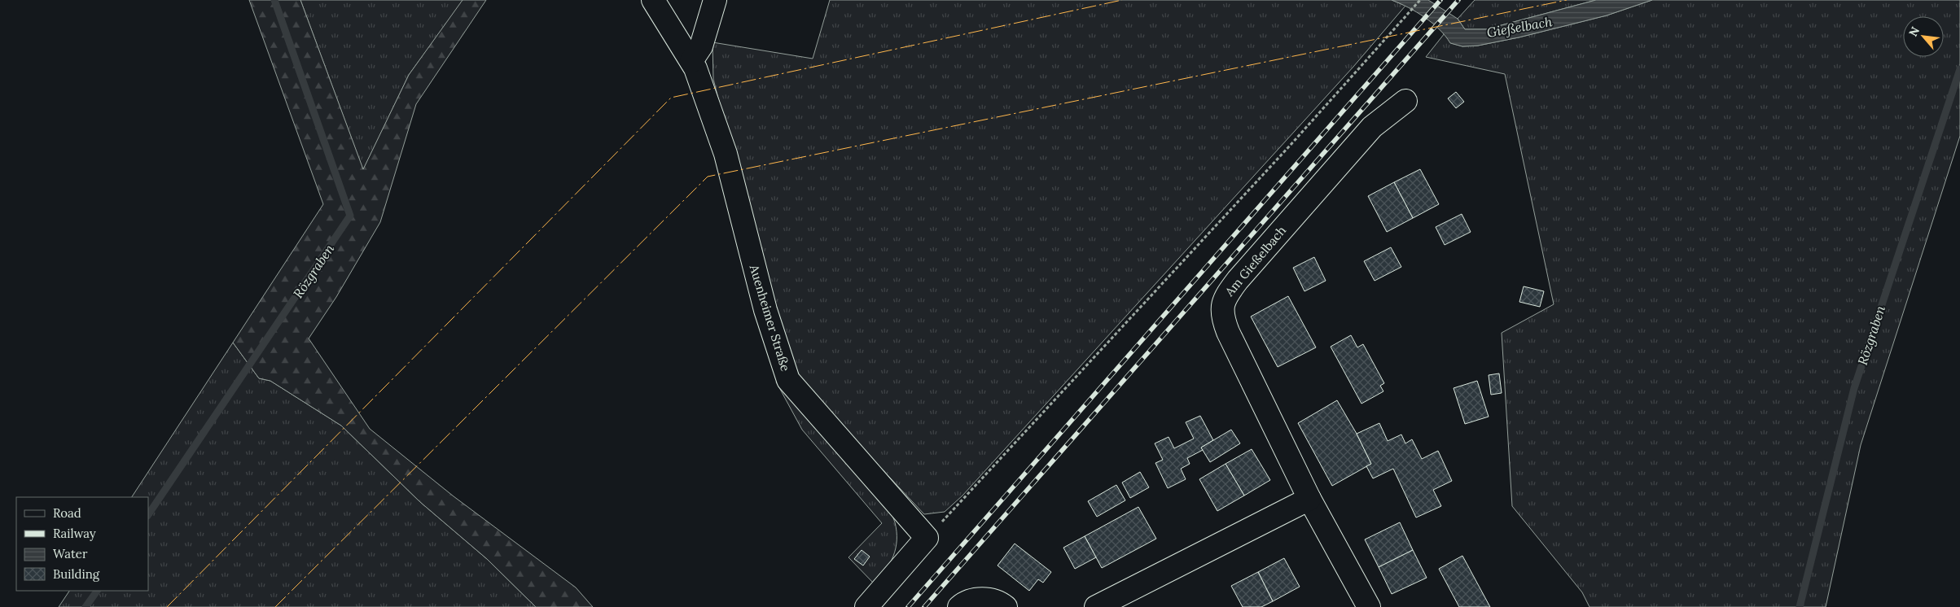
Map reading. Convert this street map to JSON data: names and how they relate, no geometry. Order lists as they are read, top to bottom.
{
  "streets": {
    "street": ["Am Gießelbach", "Auenheimer Straße"]
  },
  "water": ["Gießelbach", "Rözgraben"],
  "legend": [
    "Road",
    "Railway",
    "Water",
    "Building"
  ],
  "north": "top left"
}
